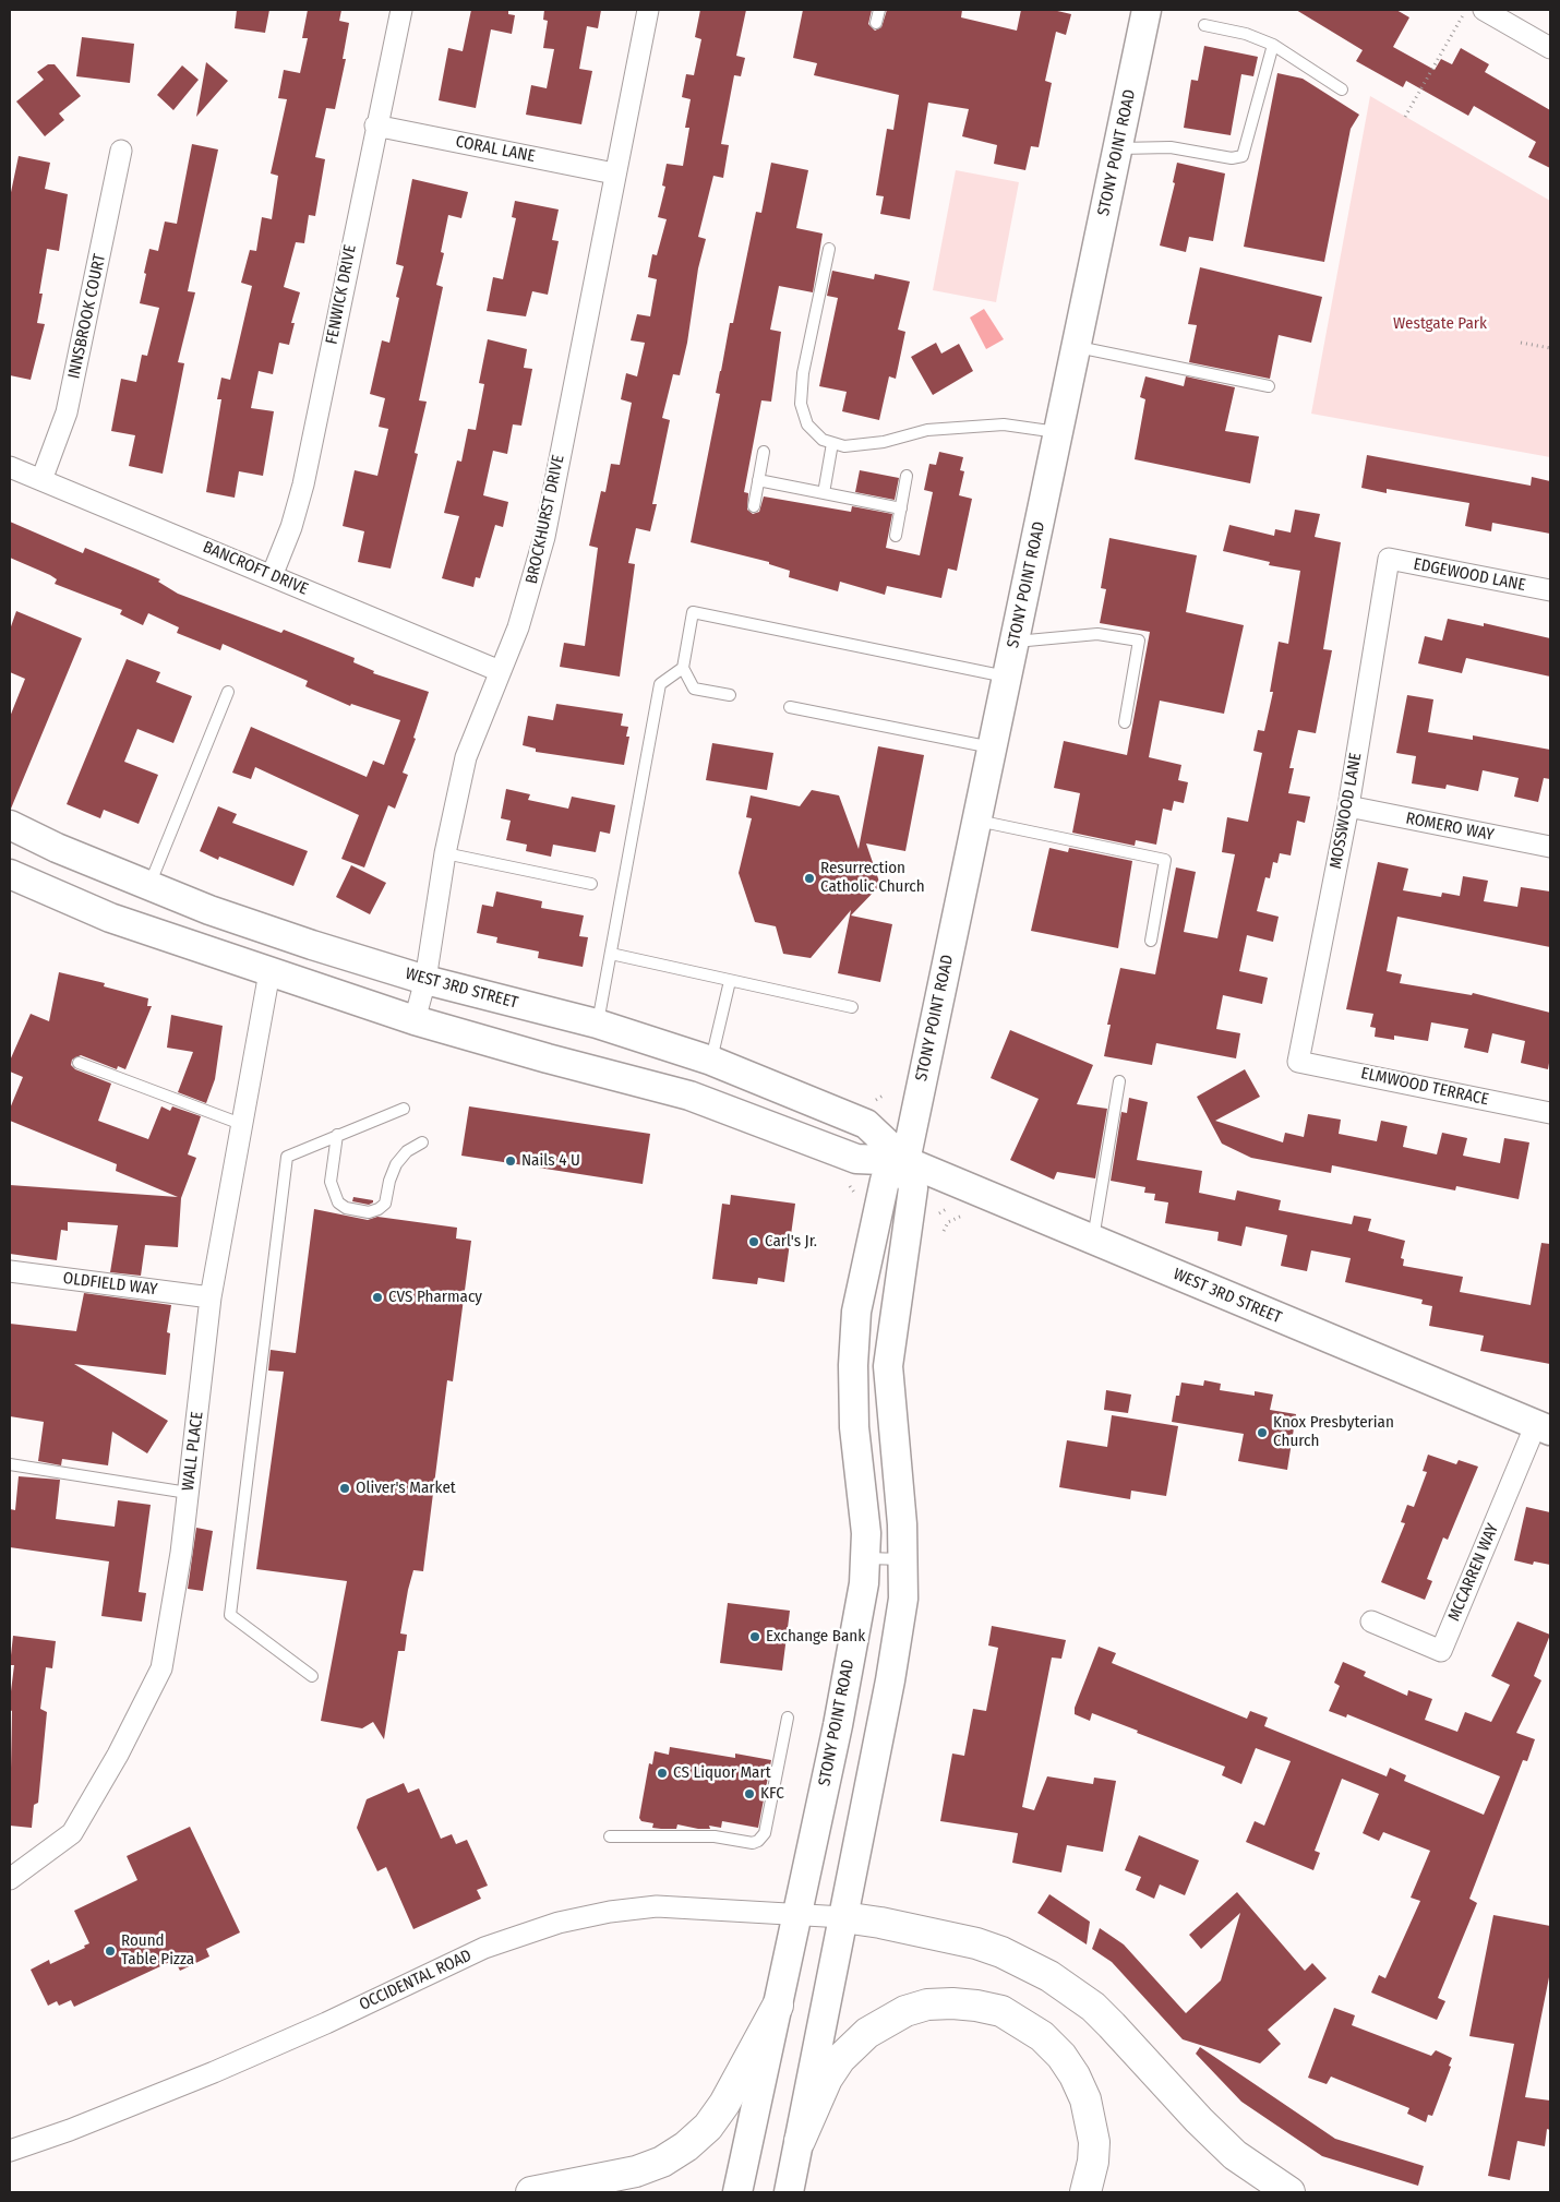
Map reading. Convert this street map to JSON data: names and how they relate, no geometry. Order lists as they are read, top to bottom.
{
  "streets": {
    "main road": ["STONY POINT ROAD", "WEST 3RD STREET"],
    "street": [
      "CORAL LANE",
      "FENWICK DRIVE",
      "INNSBROOK COURT",
      "BROCKHURST DRIVE",
      "BANCROFT DRIVE",
      "EDGEWOOD LANE",
      "MOSSWOOD LANE",
      "ROMERO WAY",
      "ELMWOOD TERRACE",
      "OLDFIELD WAY",
      "WALL PLACE",
      "MCCARREN WAY",
      "OCCIDENTAL ROAD"
    ]
  },
  "crossings": [
    ["CORAL LANE", "FENWICK DRIVE"],
    ["CORAL LANE", "BROCKHURST DRIVE"],
    ["STONY POINT ROAD", "WEST 3RD STREET"],
    ["STONY POINT ROAD", "OCCIDENTAL ROAD"],
    ["FENWICK DRIVE", "BANCROFT DRIVE"],
    ["INNSBROOK COURT", "BANCROFT DRIVE"],
    ["BROCKHURST DRIVE", "BANCROFT DRIVE"],
    ["BROCKHURST DRIVE", "WEST 3RD STREET"],
    ["EDGEWOOD LANE", "MOSSWOOD LANE"],
    ["MOSSWOOD LANE", "ROMERO WAY"],
    ["MOSSWOOD LANE", "ELMWOOD TERRACE"],
    ["WEST 3RD STREET", "WALL PLACE"],
    ["WEST 3RD STREET", "MCCARREN WAY"],
    ["OLDFIELD WAY", "WALL PLACE"]
  ],
  "parks": ["Westgate Park"],
  "places": [
    "Resurrection Catholic Church",
    "Nails 4 U",
    "Carl's Jr.",
    "CVS Pharmacy",
    "Knox Presbyterian Church",
    "Oliver's Market",
    "Exchange Bank",
    "CS Liquor Mart",
    "KFC",
    "Round Table Pizza"
  ]
}
